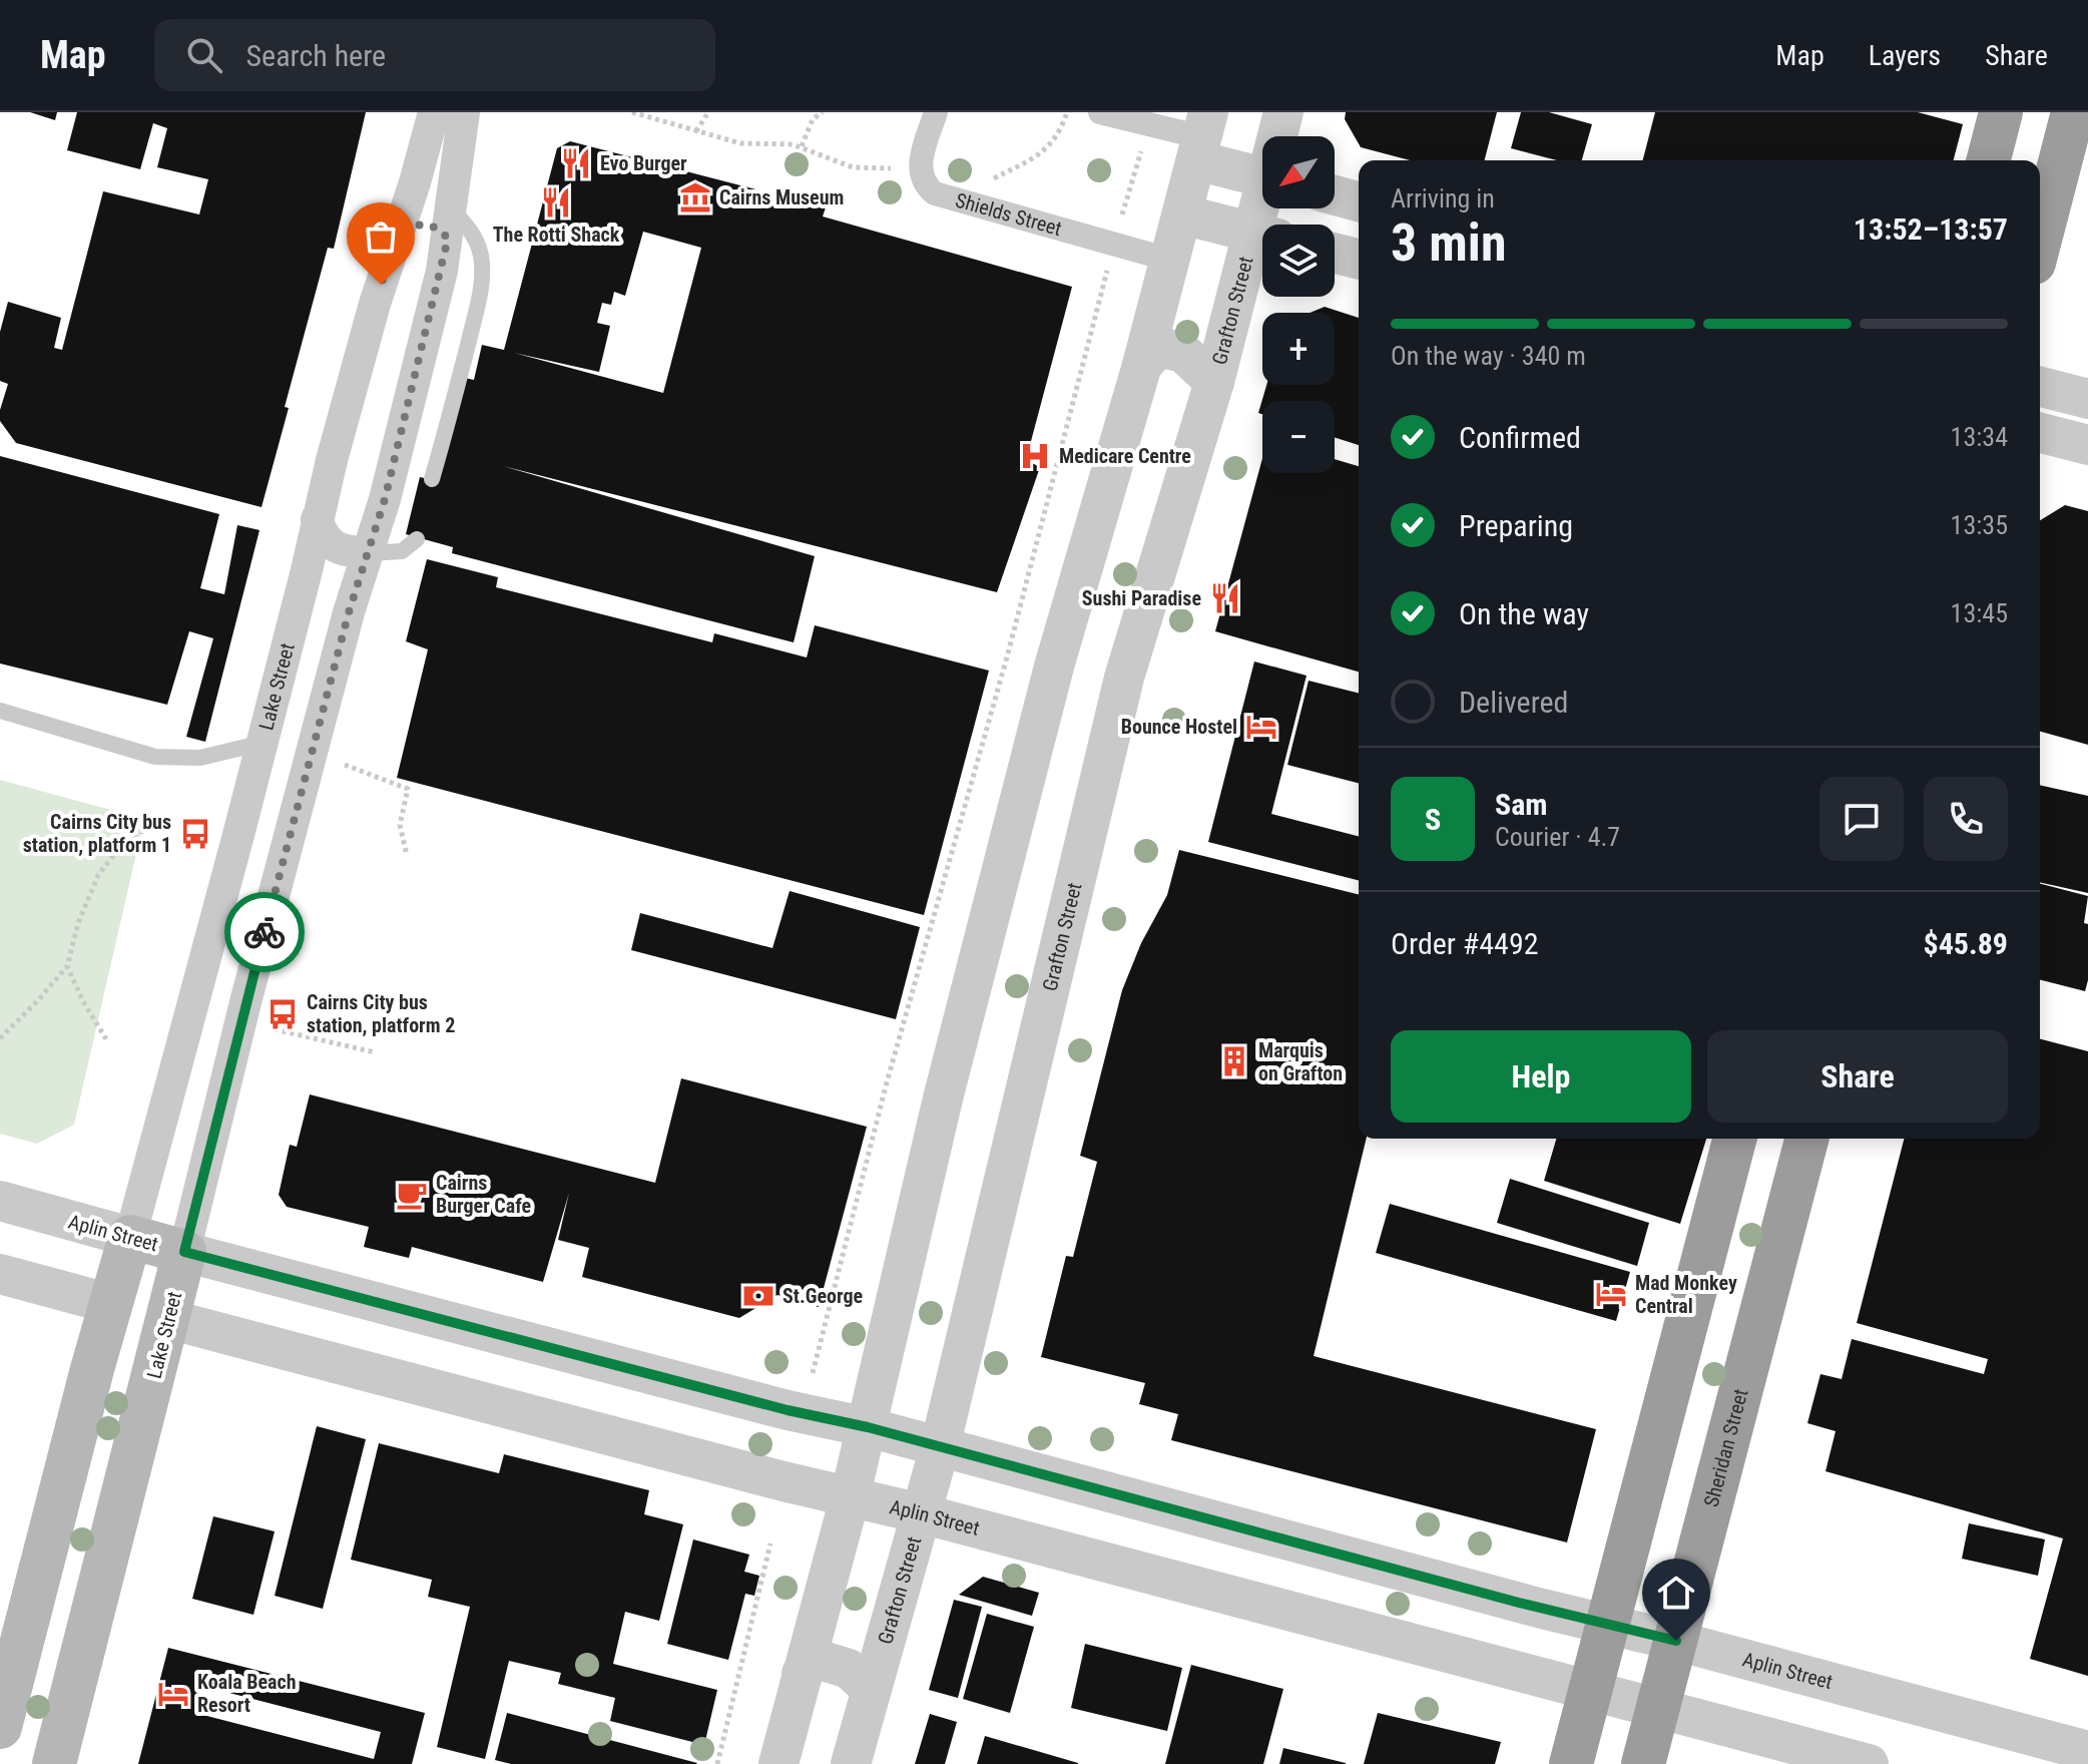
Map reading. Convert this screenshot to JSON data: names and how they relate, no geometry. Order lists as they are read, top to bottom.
{
  "streets": {
    "highway": ["Sheridan Street"],
    "main road": ["Lake Street", "Aplin Street"],
    "street": ["Shields Street", "Grafton Street"]
  },
  "crossings": [
    ["Grafton Street", "Aplin Street"],
    ["Lake Street", "Aplin Street"],
    ["Aplin Street", "Sheridan Street"]
  ],
  "places": {
    "restaurant": ["Evo Burger", "The Rotti Shack", "Sushi Paradise"],
    "museum": ["Cairns Museum"],
    "hospital": ["Medicare Centre"],
    "hotel": ["Bounce Hostel", "Mad Monkey Central", "Koala Beach Resort"],
    "bus stop": ["Cairns City bus station, platform 1", "Cairns City bus station, platform 2"],
    "building": ["Marquis on Grafton"],
    "cafe": ["Cairns Burger Cafe"],
    "bank": ["St.George"]
  },
  "north": "bottom left",
  "page": {
    "header": "Map",
    "search": "Search here",
    "nav": ["Map", "Layers", "Share"],
    "map_buttons": ["+", "−"],
    "heading": ["3 min", "Arriving in", "13:52–13:57"],
    "panel": [
      "Sam",
      "Courier · 4.7",
      "Order #4492",
      "$45.89"
    ],
    "bar": "On the way · 340 m",
    "list": [
      ["Confirmed", "13:34"],
      ["Preparing", "13:35"],
      ["On the way", "13:45"],
      "Delivered"
    ],
    "round": "S",
    "buttons": ["Help", "Share"]
  }
}
